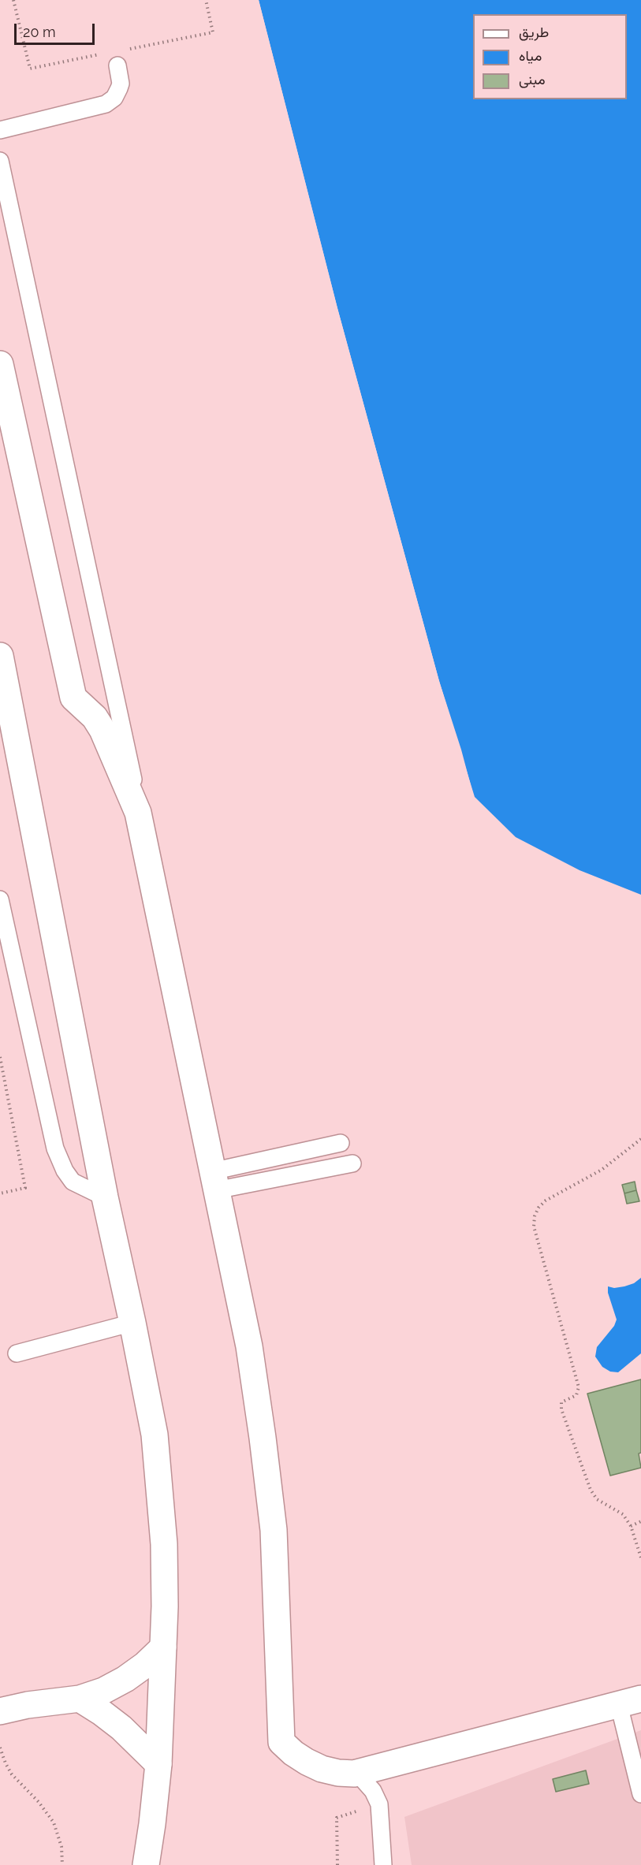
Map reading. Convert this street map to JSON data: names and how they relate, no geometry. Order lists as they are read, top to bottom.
{
  "legend": ["طريق", "مياه", "مبنى"],
  "scale_bar": "20 m"
}
